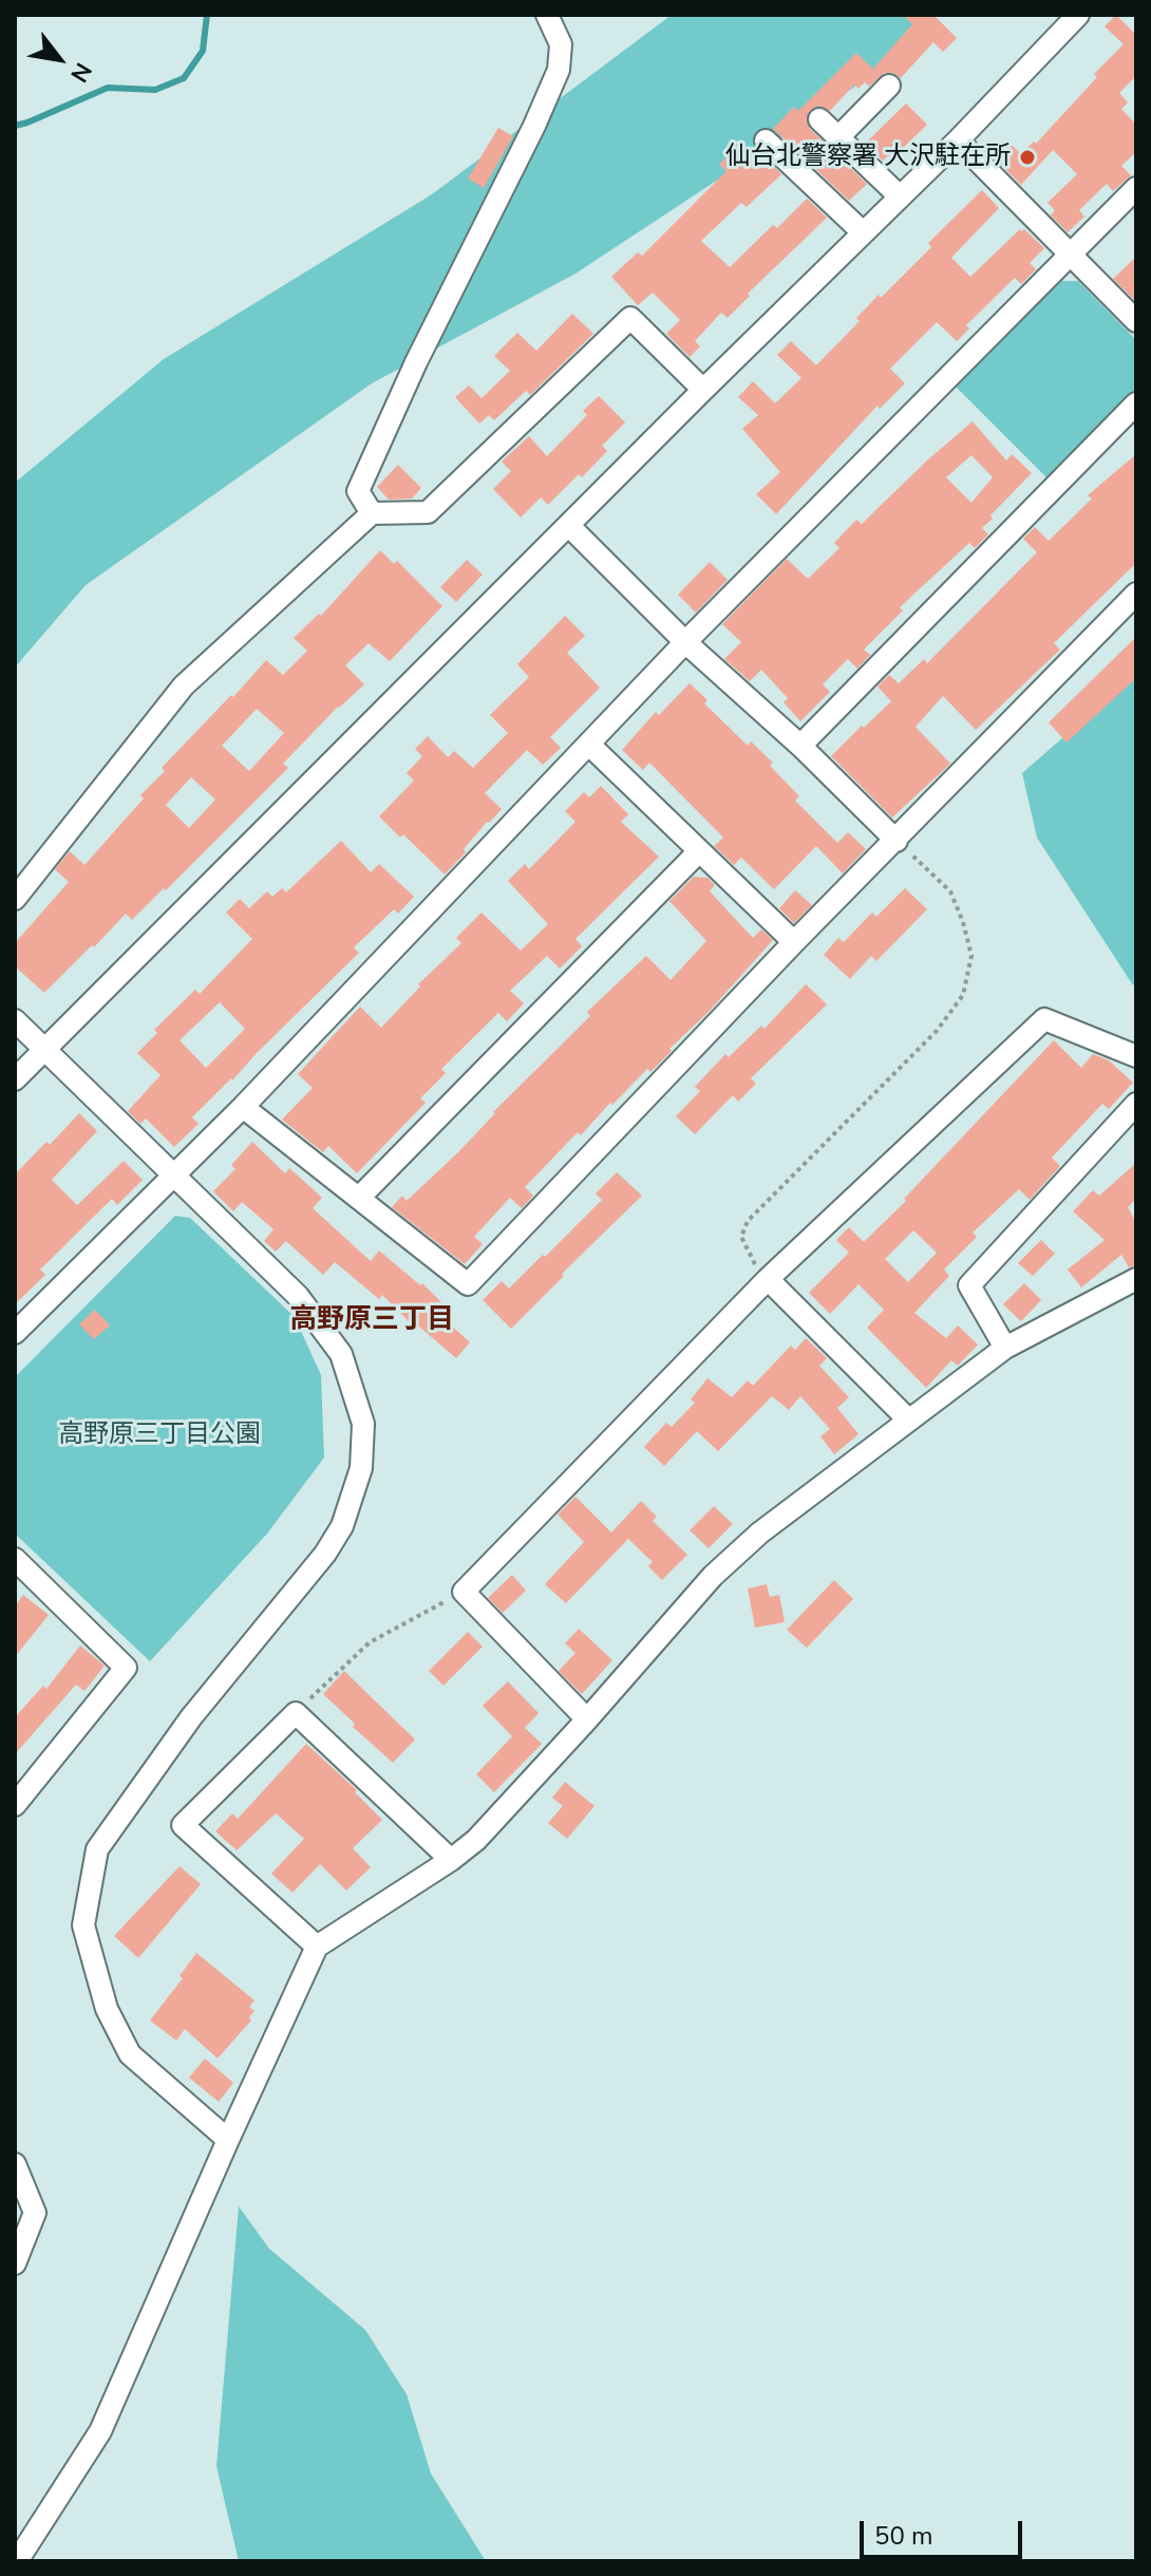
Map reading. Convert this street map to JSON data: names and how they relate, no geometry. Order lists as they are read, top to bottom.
{
  "districts": ["高野原三丁目"],
  "parks": ["高野原三丁目公園"],
  "places": ["仙台北警察署 大沢駐在所"],
  "scale_bar": "50 m",
  "north": "bottom right"
}
